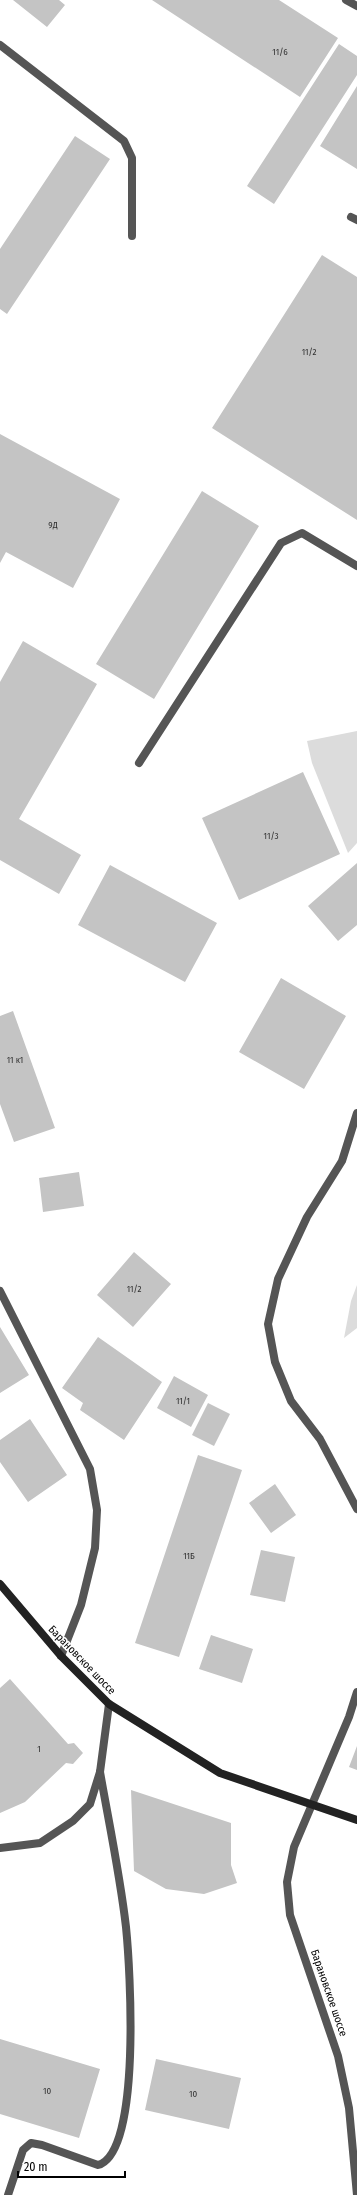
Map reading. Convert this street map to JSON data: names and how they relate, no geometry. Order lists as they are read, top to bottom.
{
  "streets": {
    "main road": ["Барановское шоссе"]
  },
  "house_numbers": [
    "11/6",
    "11/2",
    "9Д",
    "11/3",
    "11 к1",
    "11/2",
    "11/1",
    "11Б",
    "1",
    "10",
    "10"
  ],
  "scale_bar": "20 m"
}
